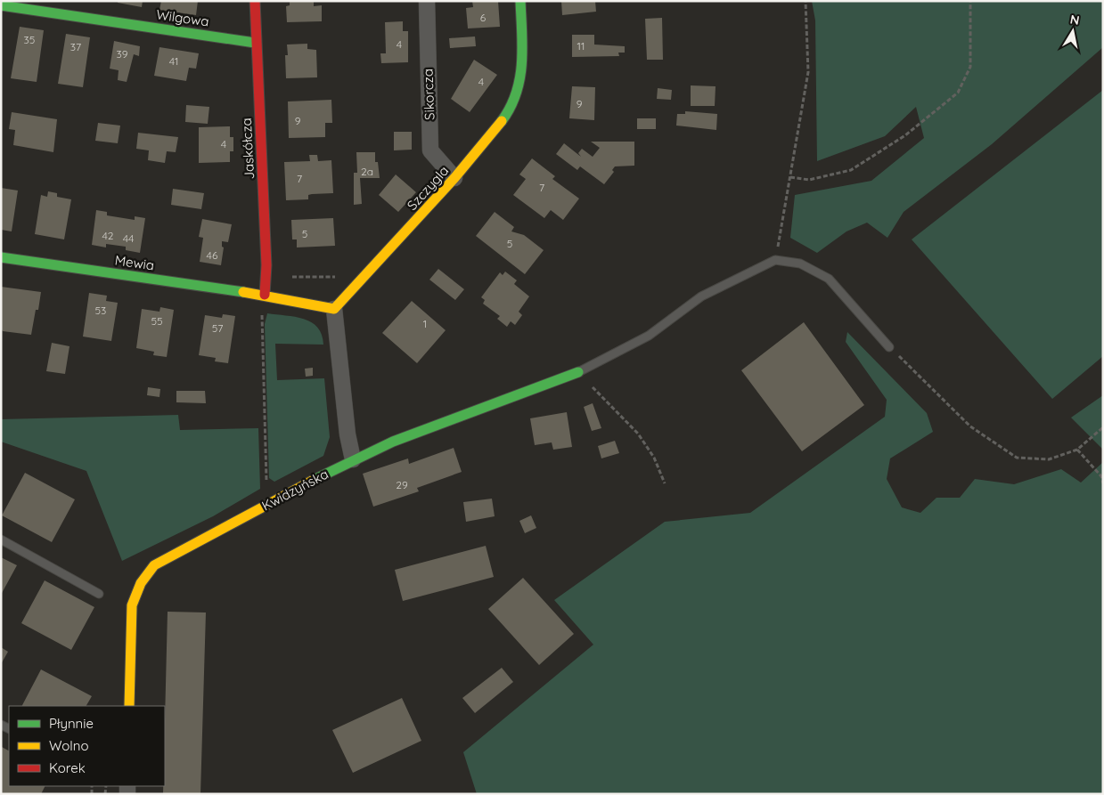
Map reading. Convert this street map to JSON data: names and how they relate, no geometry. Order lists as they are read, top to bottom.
{
  "streets": {
    "street": [
      "Wilgowa",
      "Sikorcza",
      "Jaskółcza",
      "Szczygla",
      "Mewia",
      "Kwidzyńska"
    ]
  },
  "crossings": [
    ["Wilgowa", "Jaskółcza"],
    ["Sikorcza", "Szczygla"],
    ["Jaskółcza", "Mewia"]
  ],
  "house_numbers": [
    "6",
    "35",
    "4",
    "11",
    "37",
    "39",
    "41",
    "4",
    "9",
    "9",
    "4",
    "2a",
    "7",
    "7",
    "5",
    "42",
    "44",
    "5",
    "46",
    "53",
    "55",
    "1",
    "57",
    "29"
  ],
  "legend": ["Płynnie", "Wolno", "Korek"],
  "north": "top"
}
